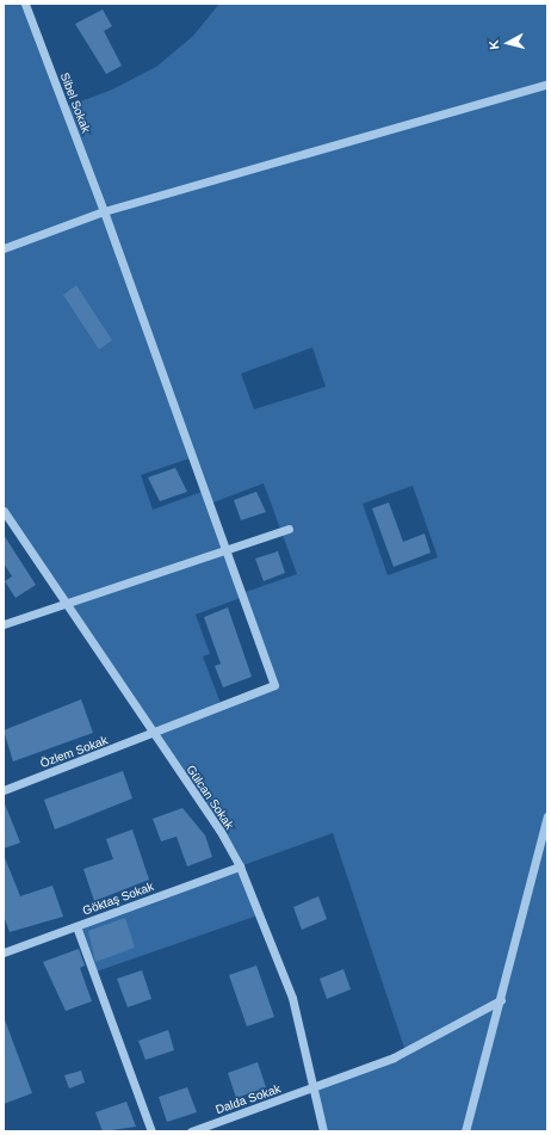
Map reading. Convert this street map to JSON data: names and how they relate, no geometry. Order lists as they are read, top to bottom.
{
  "streets": {
    "street": [
      "Sibel Sokak",
      "Özlem Sokak",
      "Gülcan Sokak",
      "Göktaş Sokak",
      "Dalda Sokak"
    ]
  },
  "crossings": [
    ["Sibel Sokak", "Özlem Sokak"],
    ["Özlem Sokak", "Gülcan Sokak"],
    ["Gülcan Sokak", "Göktaş Sokak"],
    ["Gülcan Sokak", "Dalda Sokak"]
  ],
  "north": "left"
}
